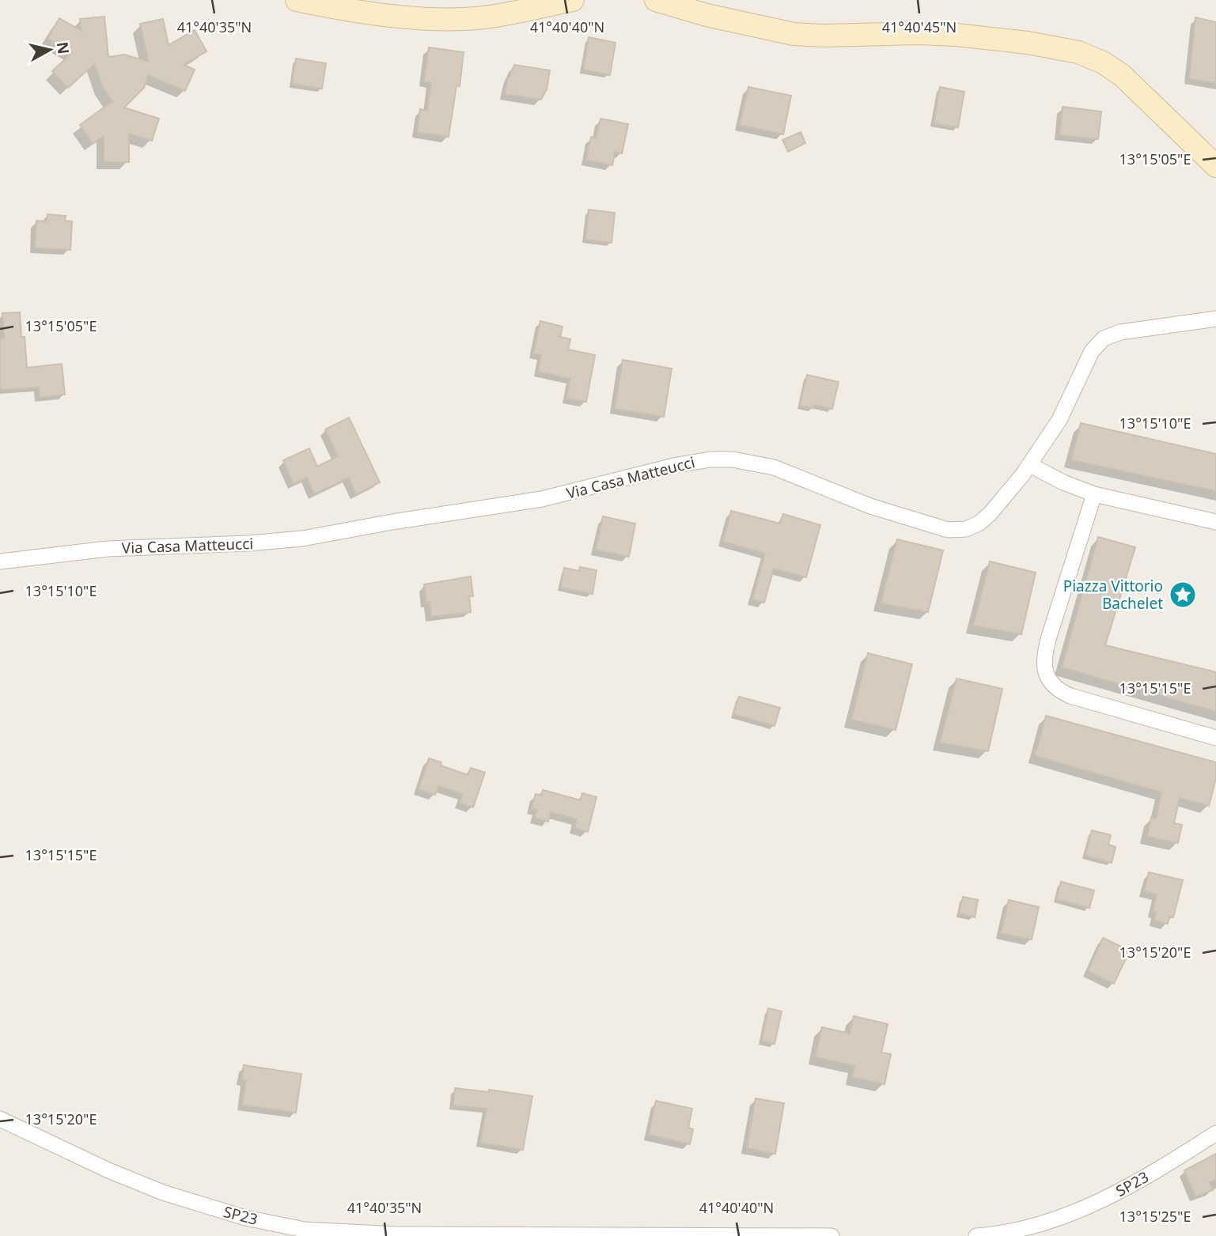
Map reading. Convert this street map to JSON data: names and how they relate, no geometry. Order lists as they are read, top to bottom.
{
  "streets": {
    "street": ["Via Casa Matteucci", "SP23"]
  },
  "places": {
    "place": ["Piazza Vittorio Bachelet"]
  },
  "north": "right",
  "coordinates": [
    "41°40'35\"N",
    "41°40'40\"N",
    "41°40'45\"N",
    "13°15'05\"E",
    "13°15'10\"E",
    "13°15'15\"E",
    "13°15'20\"E",
    "13°15'25\"E"
  ]
}
